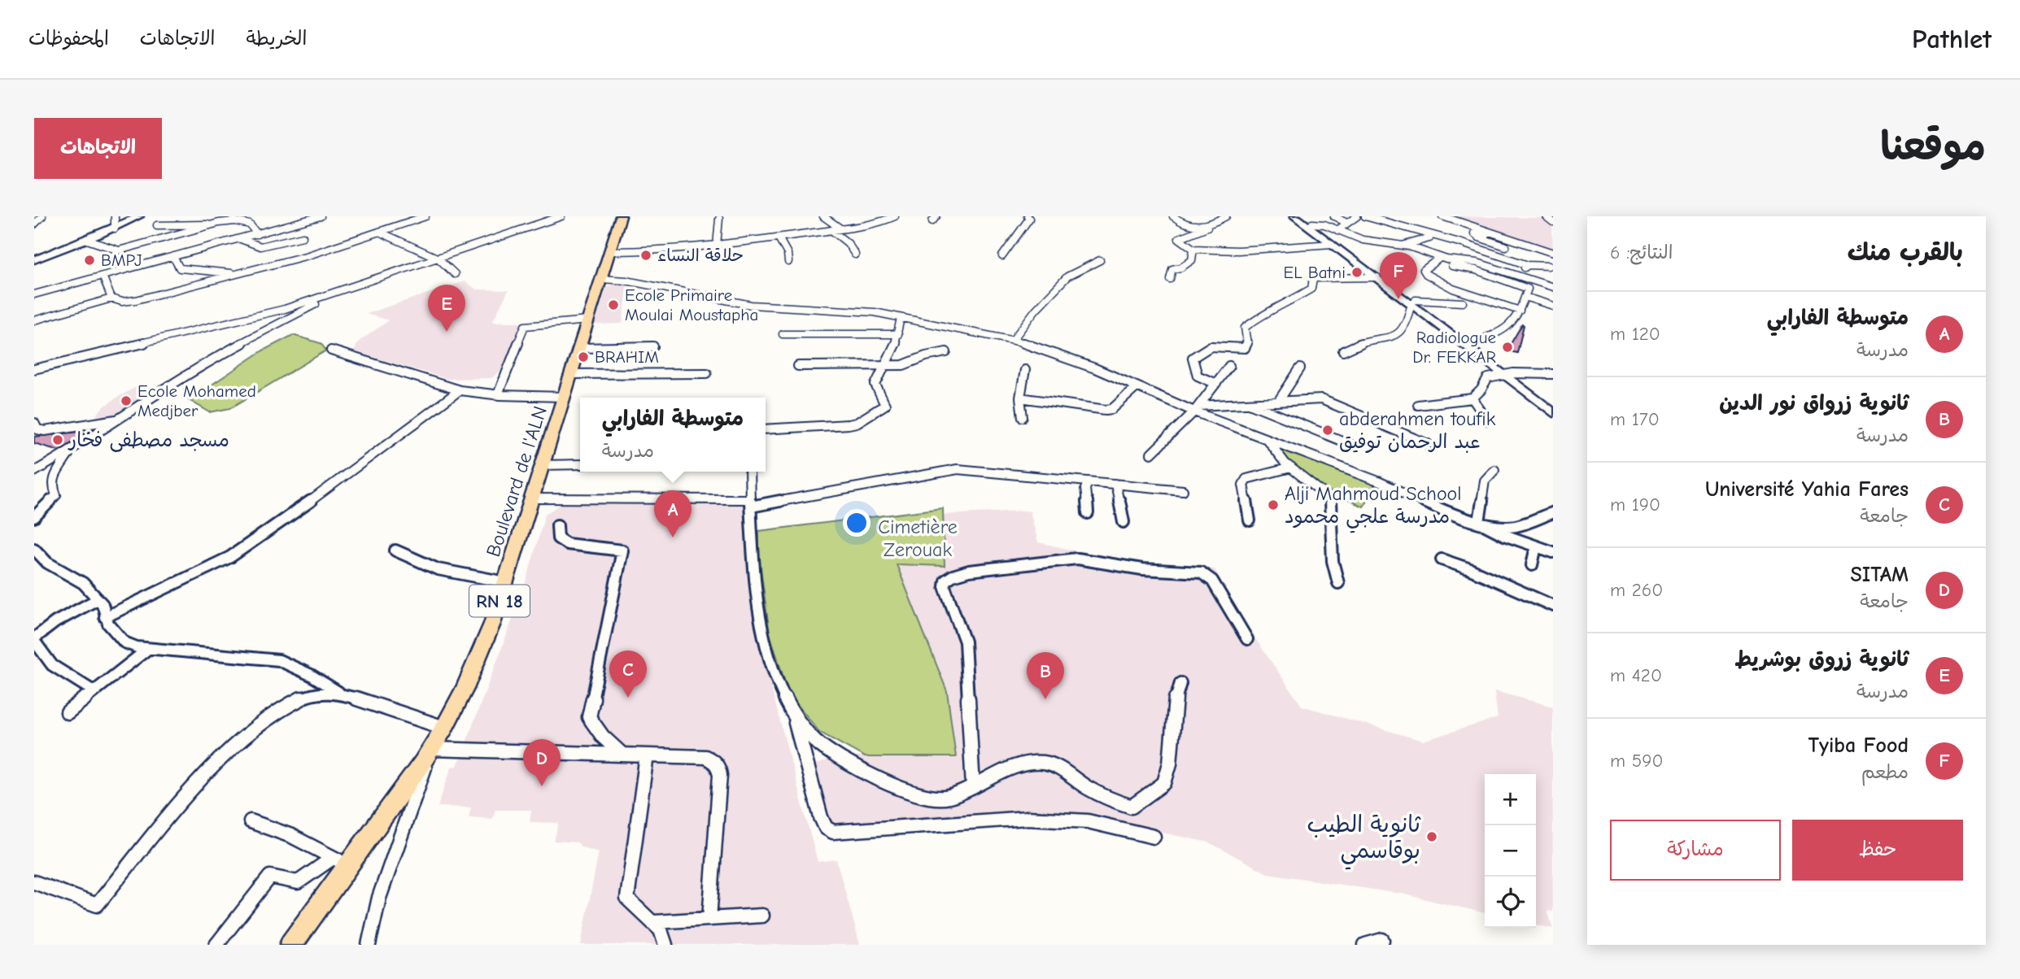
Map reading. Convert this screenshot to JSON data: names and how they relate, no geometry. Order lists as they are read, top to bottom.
{
  "streets": {
    "main road": ["Boulevard de l'ALN", "RN 18"]
  },
  "parks": ["Cimetière Zerouak"],
  "places": [
    "حلاقة النساء",
    "BMPJ",
    "EL Batni",
    "Ecole Primaire Moulai Moustapha",
    "Radiologue Dr. FEKKAR",
    "BRAHIM",
    "Ecole Mohamed Medjber",
    "abderahmen toufik عبد الرحمان توفيق",
    "مسجد مصطفى فخار",
    "Alji Mahmoud School مدرسة علجي محمود",
    "ثانوية الطيب بوقاسمي"
  ],
  "page": {
    "header": "Pathlet",
    "nav": ["الخريطة", "الاتجاهات", "المحفوظات"],
    "title": "موقعنا",
    "buttons": [
      "الاتجاهات",
      ["حفظ", "مشاركة"]
    ],
    "heading": ["بالقرب منك", "النتائج: 6"],
    "pins": [
      "F",
      "E",
      "A",
      "C",
      "B",
      "D"
    ],
    "list": [
      {
        "mark": "A",
        "name": "متوسطة الفارابي",
        "note": "مدرسة",
        "value": "120 m"
      },
      {
        "mark": "B",
        "name": "ثانوية زرواق نور الدين",
        "note": "مدرسة",
        "value": "170 m"
      },
      {
        "mark": "C",
        "name": "Université Yahia Fares",
        "note": "جامعة",
        "value": "190 m"
      },
      {
        "mark": "D",
        "name": "SITAM",
        "note": "جامعة",
        "value": "260 m"
      },
      {
        "mark": "E",
        "name": "ثانوية زروق بوشريط",
        "note": "مدرسة",
        "value": "420 m"
      },
      {
        "mark": "F",
        "name": "Tyiba Food",
        "note": "مطعم",
        "value": "590 m"
      }
    ],
    "popup": ["متوسطة الفارابي", "مدرسة"],
    "map_buttons": ["+", "−"]
  }
}
